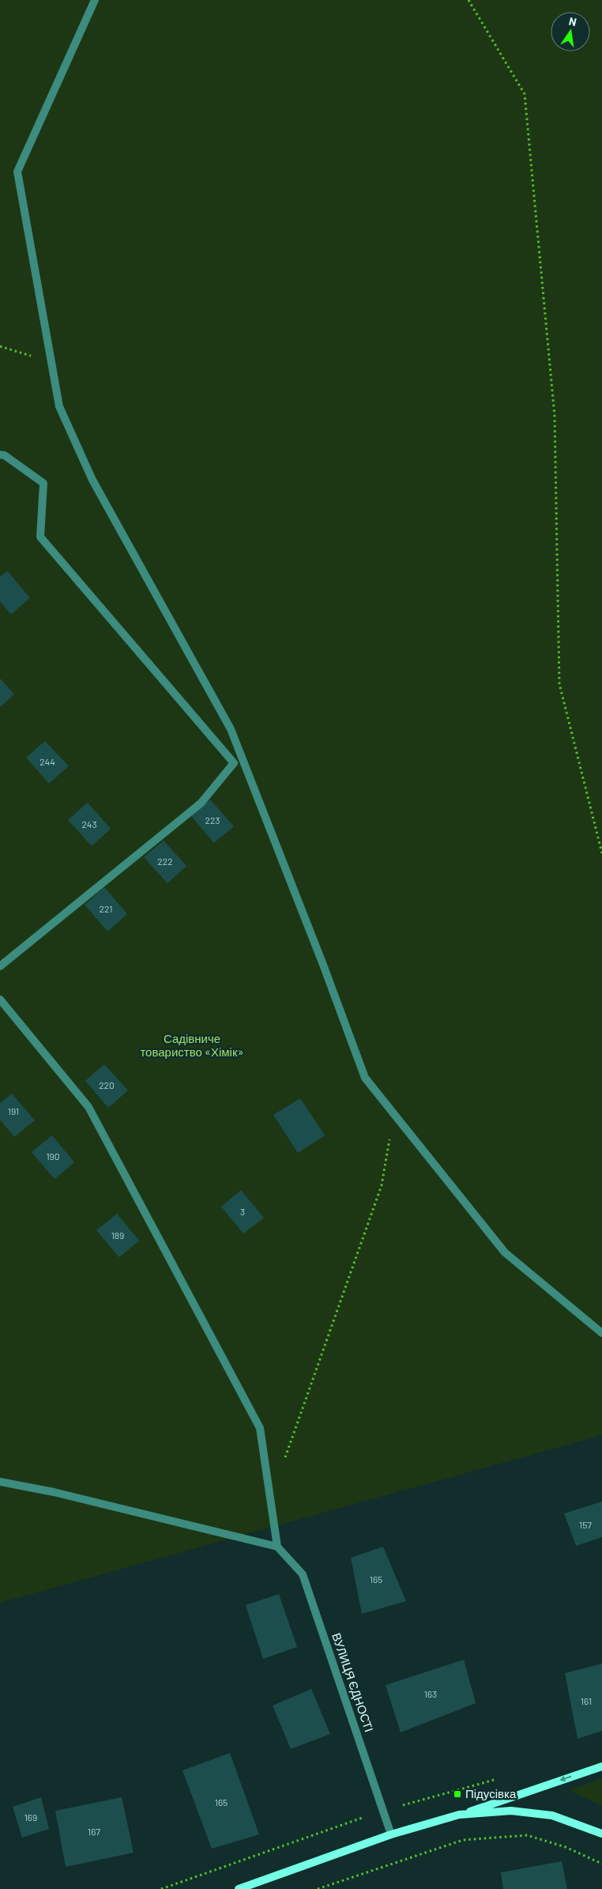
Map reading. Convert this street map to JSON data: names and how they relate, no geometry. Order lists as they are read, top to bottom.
{
  "streets": {
    "street": ["ВУЛИЦЯ ЄДНОСТІ"]
  },
  "parks": ["Садівниче товариство «Хімік»"],
  "places": {
    "transit": ["Підусівка"]
  },
  "house_numbers": [
    "244",
    "223",
    "243",
    "222",
    "221",
    "220",
    "191",
    "190",
    "3",
    "189",
    "157",
    "165",
    "163",
    "161",
    "165",
    "169",
    "167"
  ],
  "north": "top"
}
